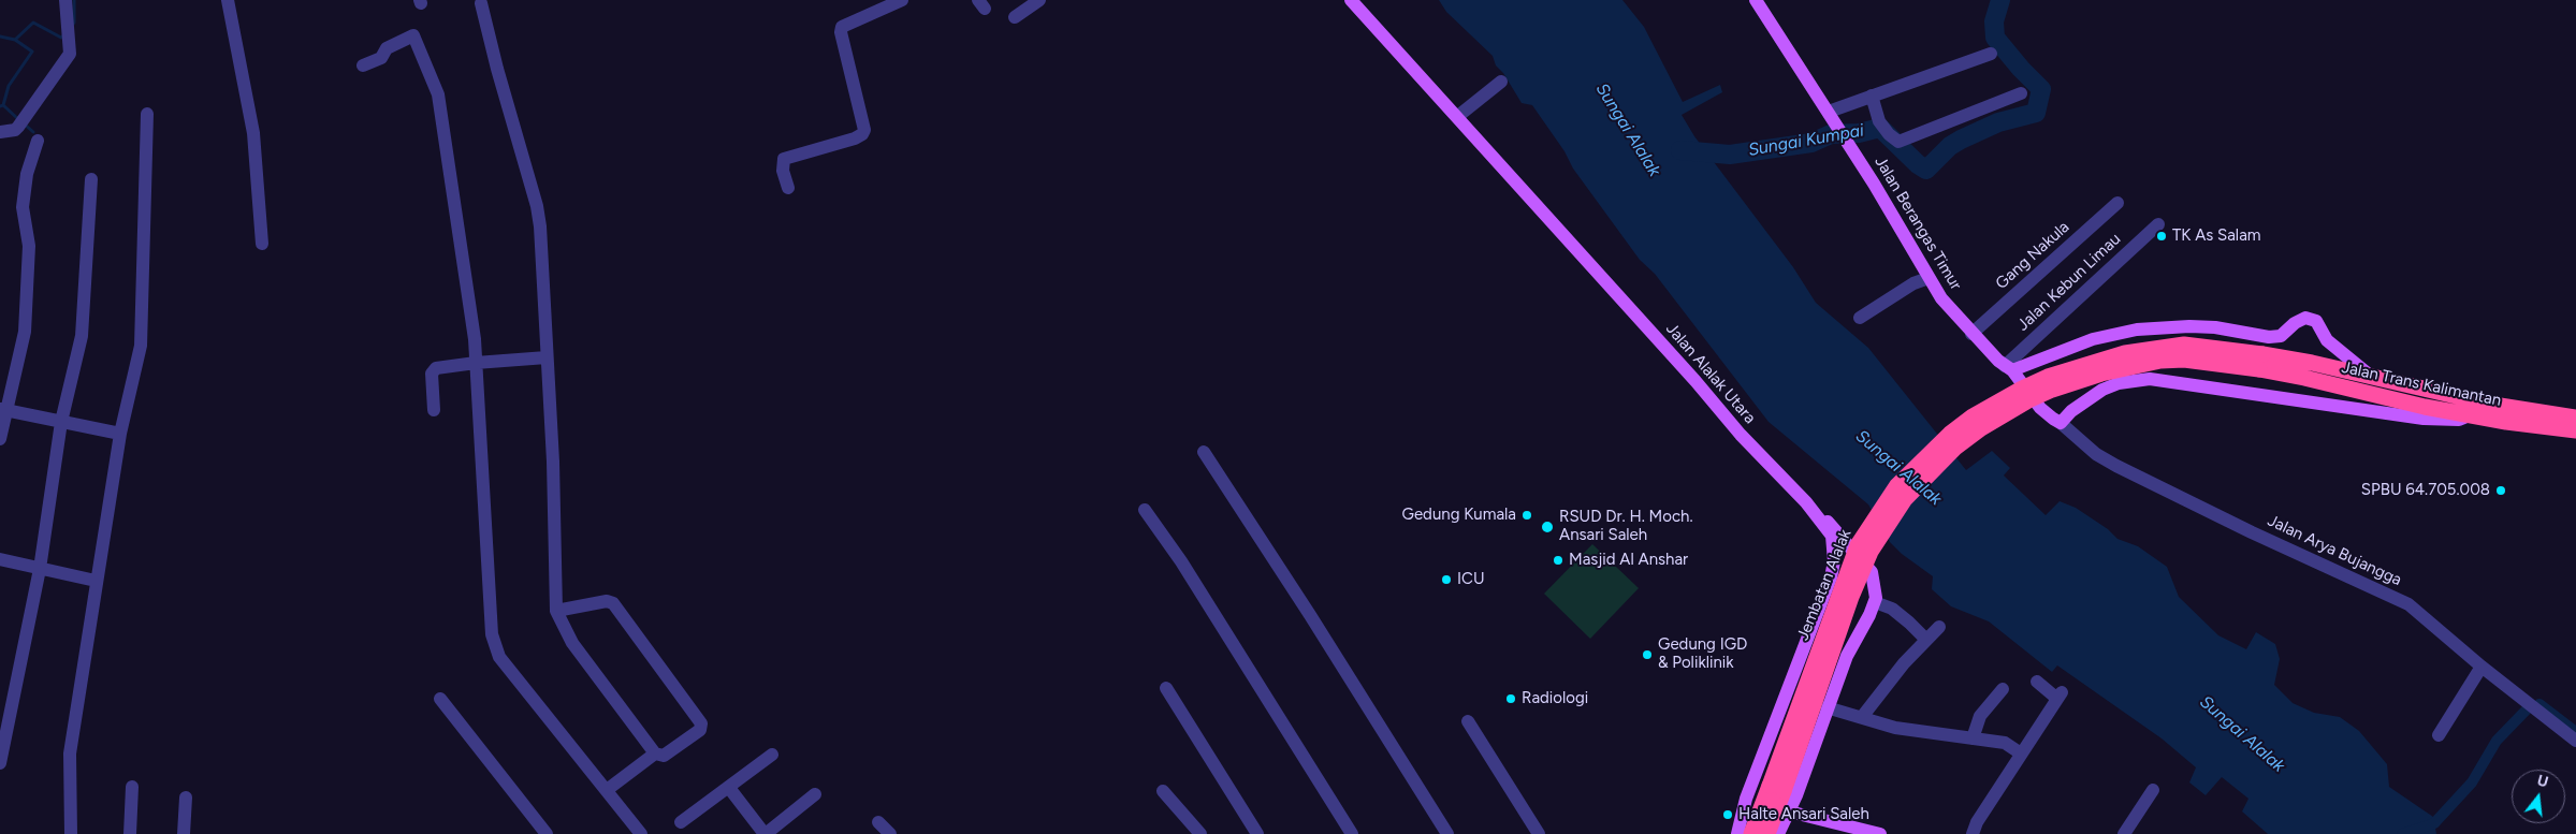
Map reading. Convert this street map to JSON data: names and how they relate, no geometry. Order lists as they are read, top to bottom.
{
  "streets": {
    "highway": ["Jalan Trans Kalimantan", "Jembatan Alalak"],
    "main road": ["Jalan Berangas Timur", "Jalan Alalak Utara"],
    "street": ["Gang Nakula", "Jalan Kebun Limau", "Jalan Arya Bujangga"]
  },
  "crossings": [
    ["Jalan Berangas Timur", "Gang Nakula"],
    ["Jalan Berangas Timur", "Jalan Kebun Limau"],
    ["Jalan Berangas Timur", "Jalan Arya Bujangga"],
    ["Jalan Trans Kalimantan", "Jembatan Alalak"]
  ],
  "water": ["Sungai Alalak", "Sungai Kumpai"],
  "places": [
    "TK As Salam",
    "SPBU 64.705.008",
    "Gedung Kumala",
    "RSUD Dr. H. Moch. Ansari Saleh",
    "Masjid Al Anshar",
    "ICU",
    "Gedung IGD & Poliklinik",
    "Radiologi",
    "Halte Ansari Saleh"
  ],
  "north": "top"
}
